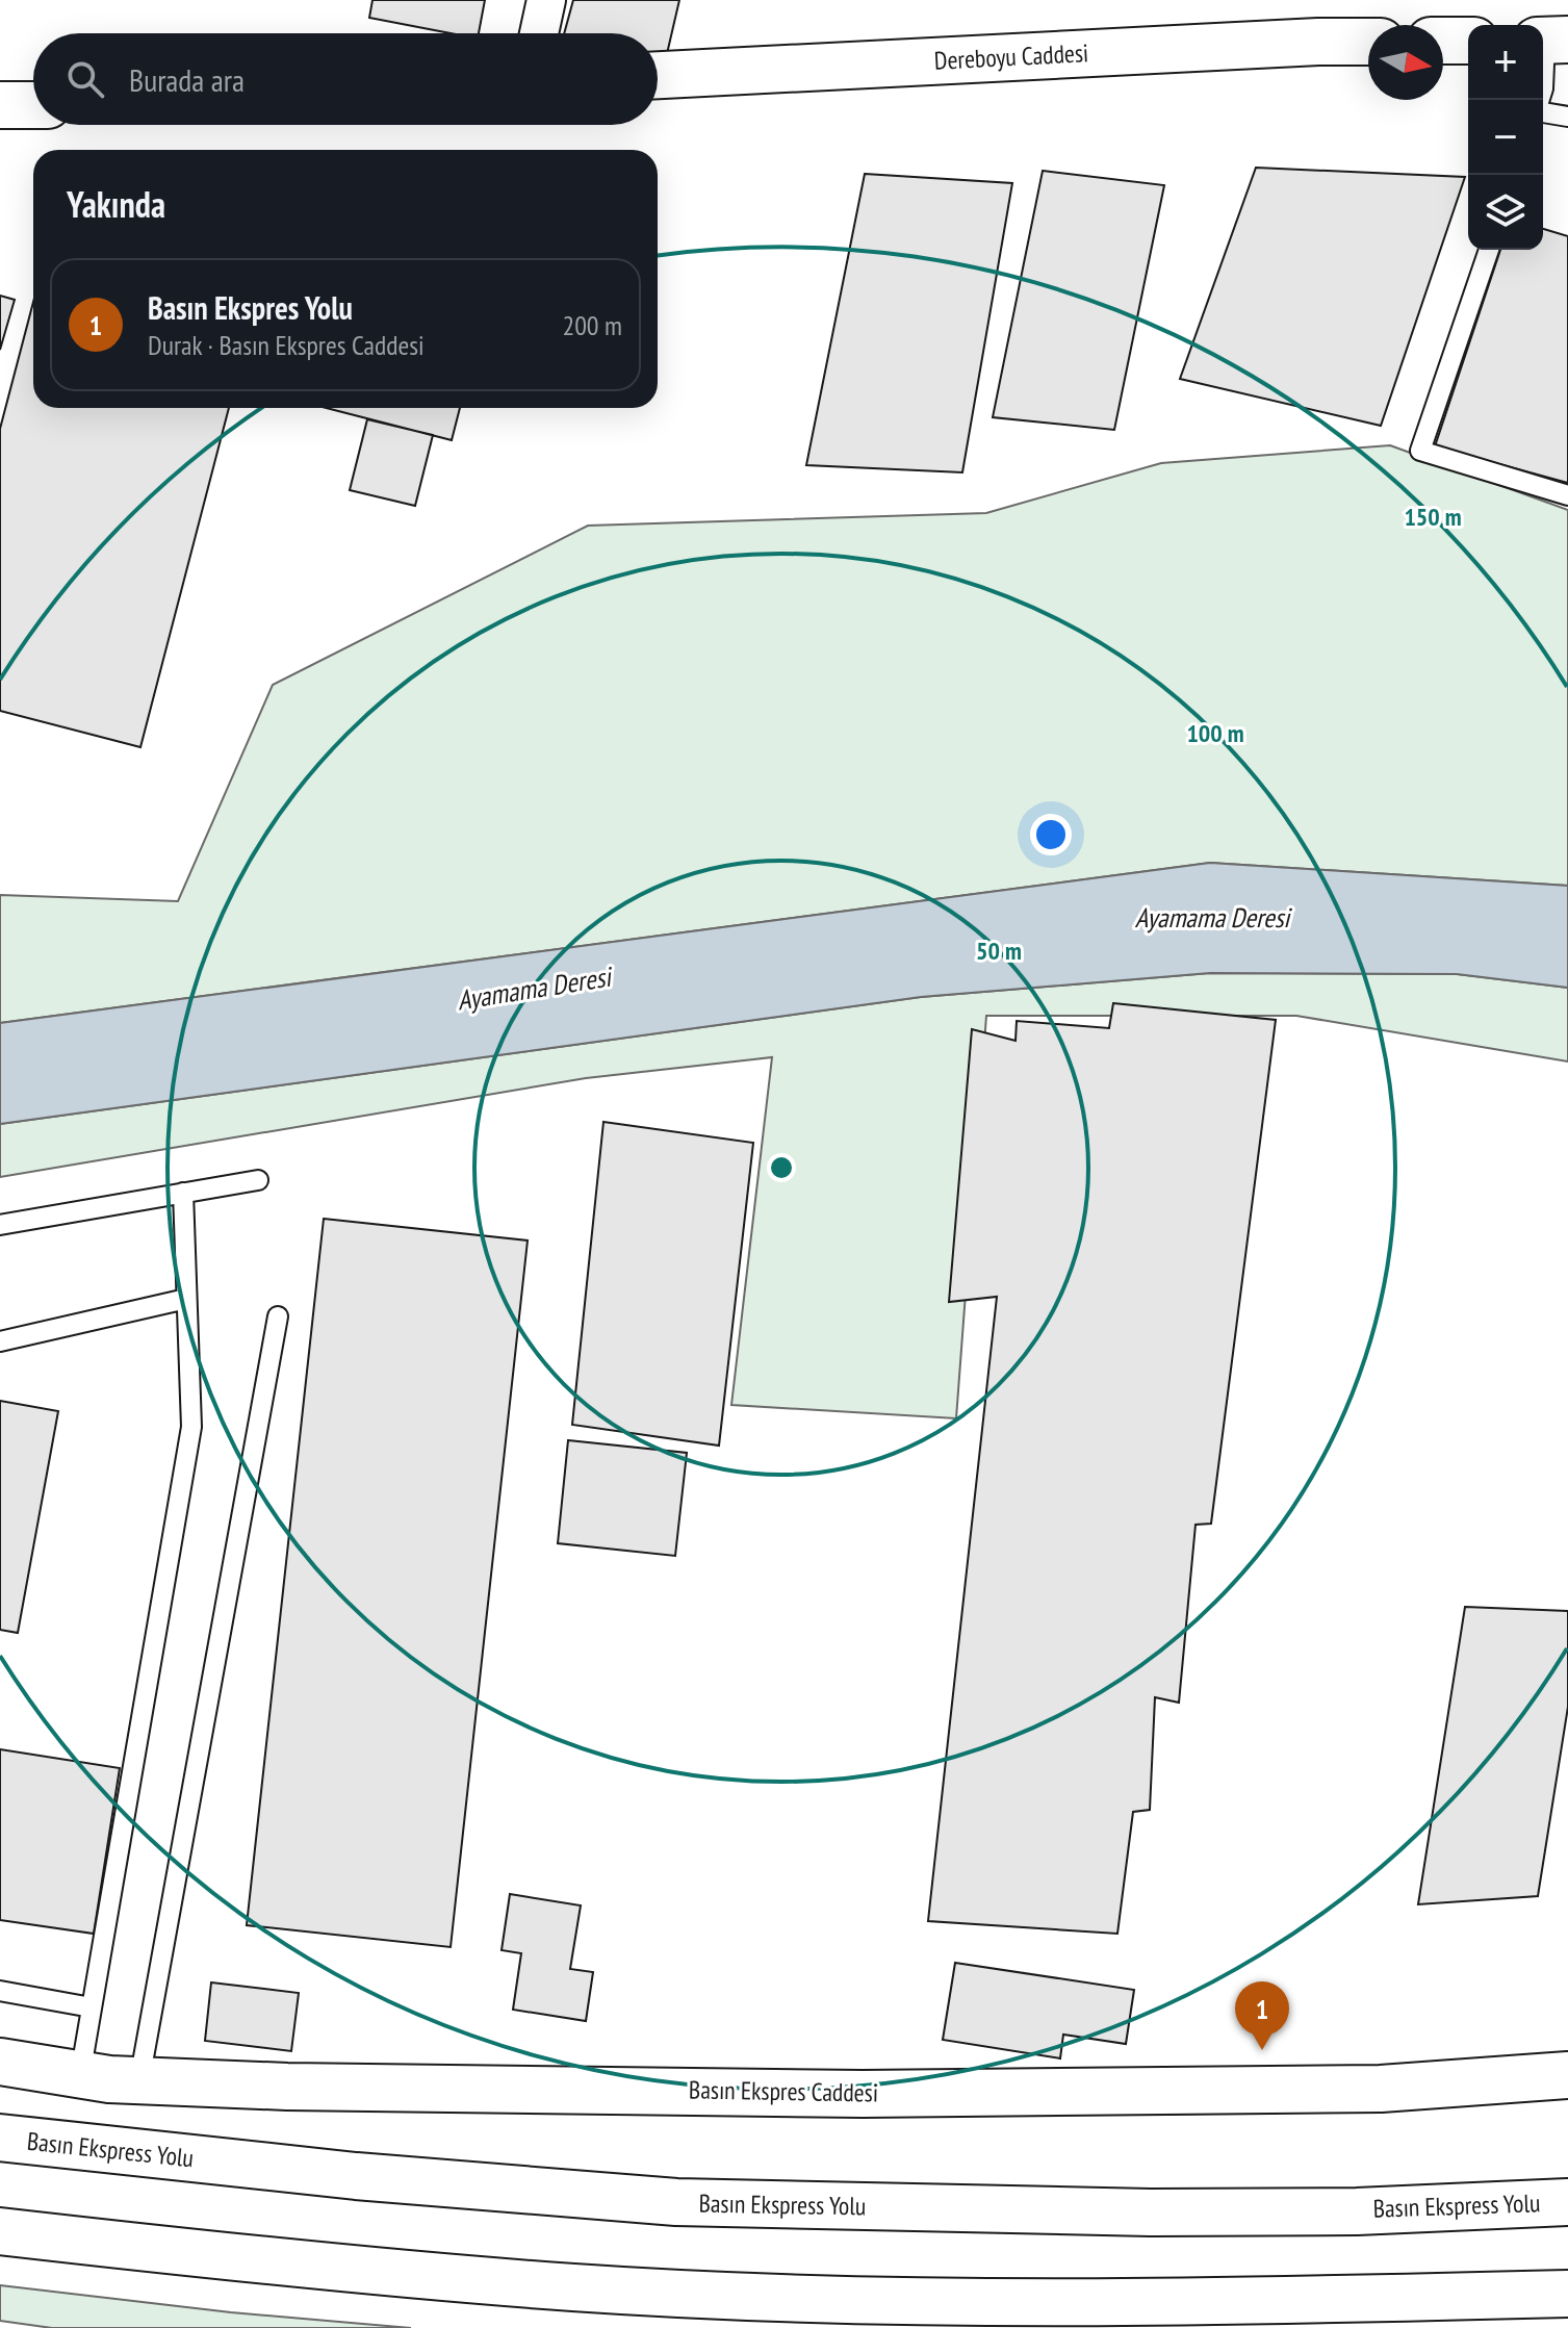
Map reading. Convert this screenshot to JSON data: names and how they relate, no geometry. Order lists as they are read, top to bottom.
{
  "streets": {
    "main road": ["Dereboyu Caddesi", "Basın Ekspres Caddesi", "Basın Ekspress Yolu"]
  },
  "water": ["Ayamama Deresi"],
  "north": "right",
  "page": {
    "map_buttons": ["+", "−"],
    "search": "Burada ara",
    "heading": "Yakında",
    "list": [
      {
        "mark": "1",
        "name": "Basın Ekspres Yolu",
        "note": "Durak · Basın Ekspres Caddesi",
        "value": "200 m"
      }
    ],
    "pins": "1"
  },
  "rings": ["150 m", "100 m", "50 m"]
}
